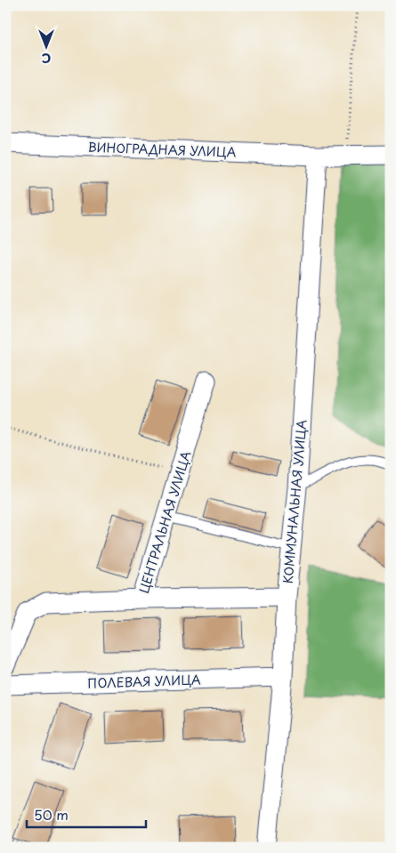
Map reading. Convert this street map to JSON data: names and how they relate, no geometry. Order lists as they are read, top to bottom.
{
  "streets": {
    "street": [
      "ВИНОГРАДНАЯ УЛИЦА",
      "КОММУНАЛЬНАЯ УЛИЦА",
      "ЦЕНТРАЛЬНАЯ УЛИЦА",
      "ПОЛЕВАЯ УЛИЦА"
    ]
  },
  "crossings": [
    ["ВИНОГРАДНАЯ УЛИЦА", "КОММУНАЛЬНАЯ УЛИЦА"],
    ["КОММУНАЛЬНАЯ УЛИЦА", "ПОЛЕВАЯ УЛИЦА"]
  ],
  "scale_bar": "50 m",
  "north": "bottom"
}
